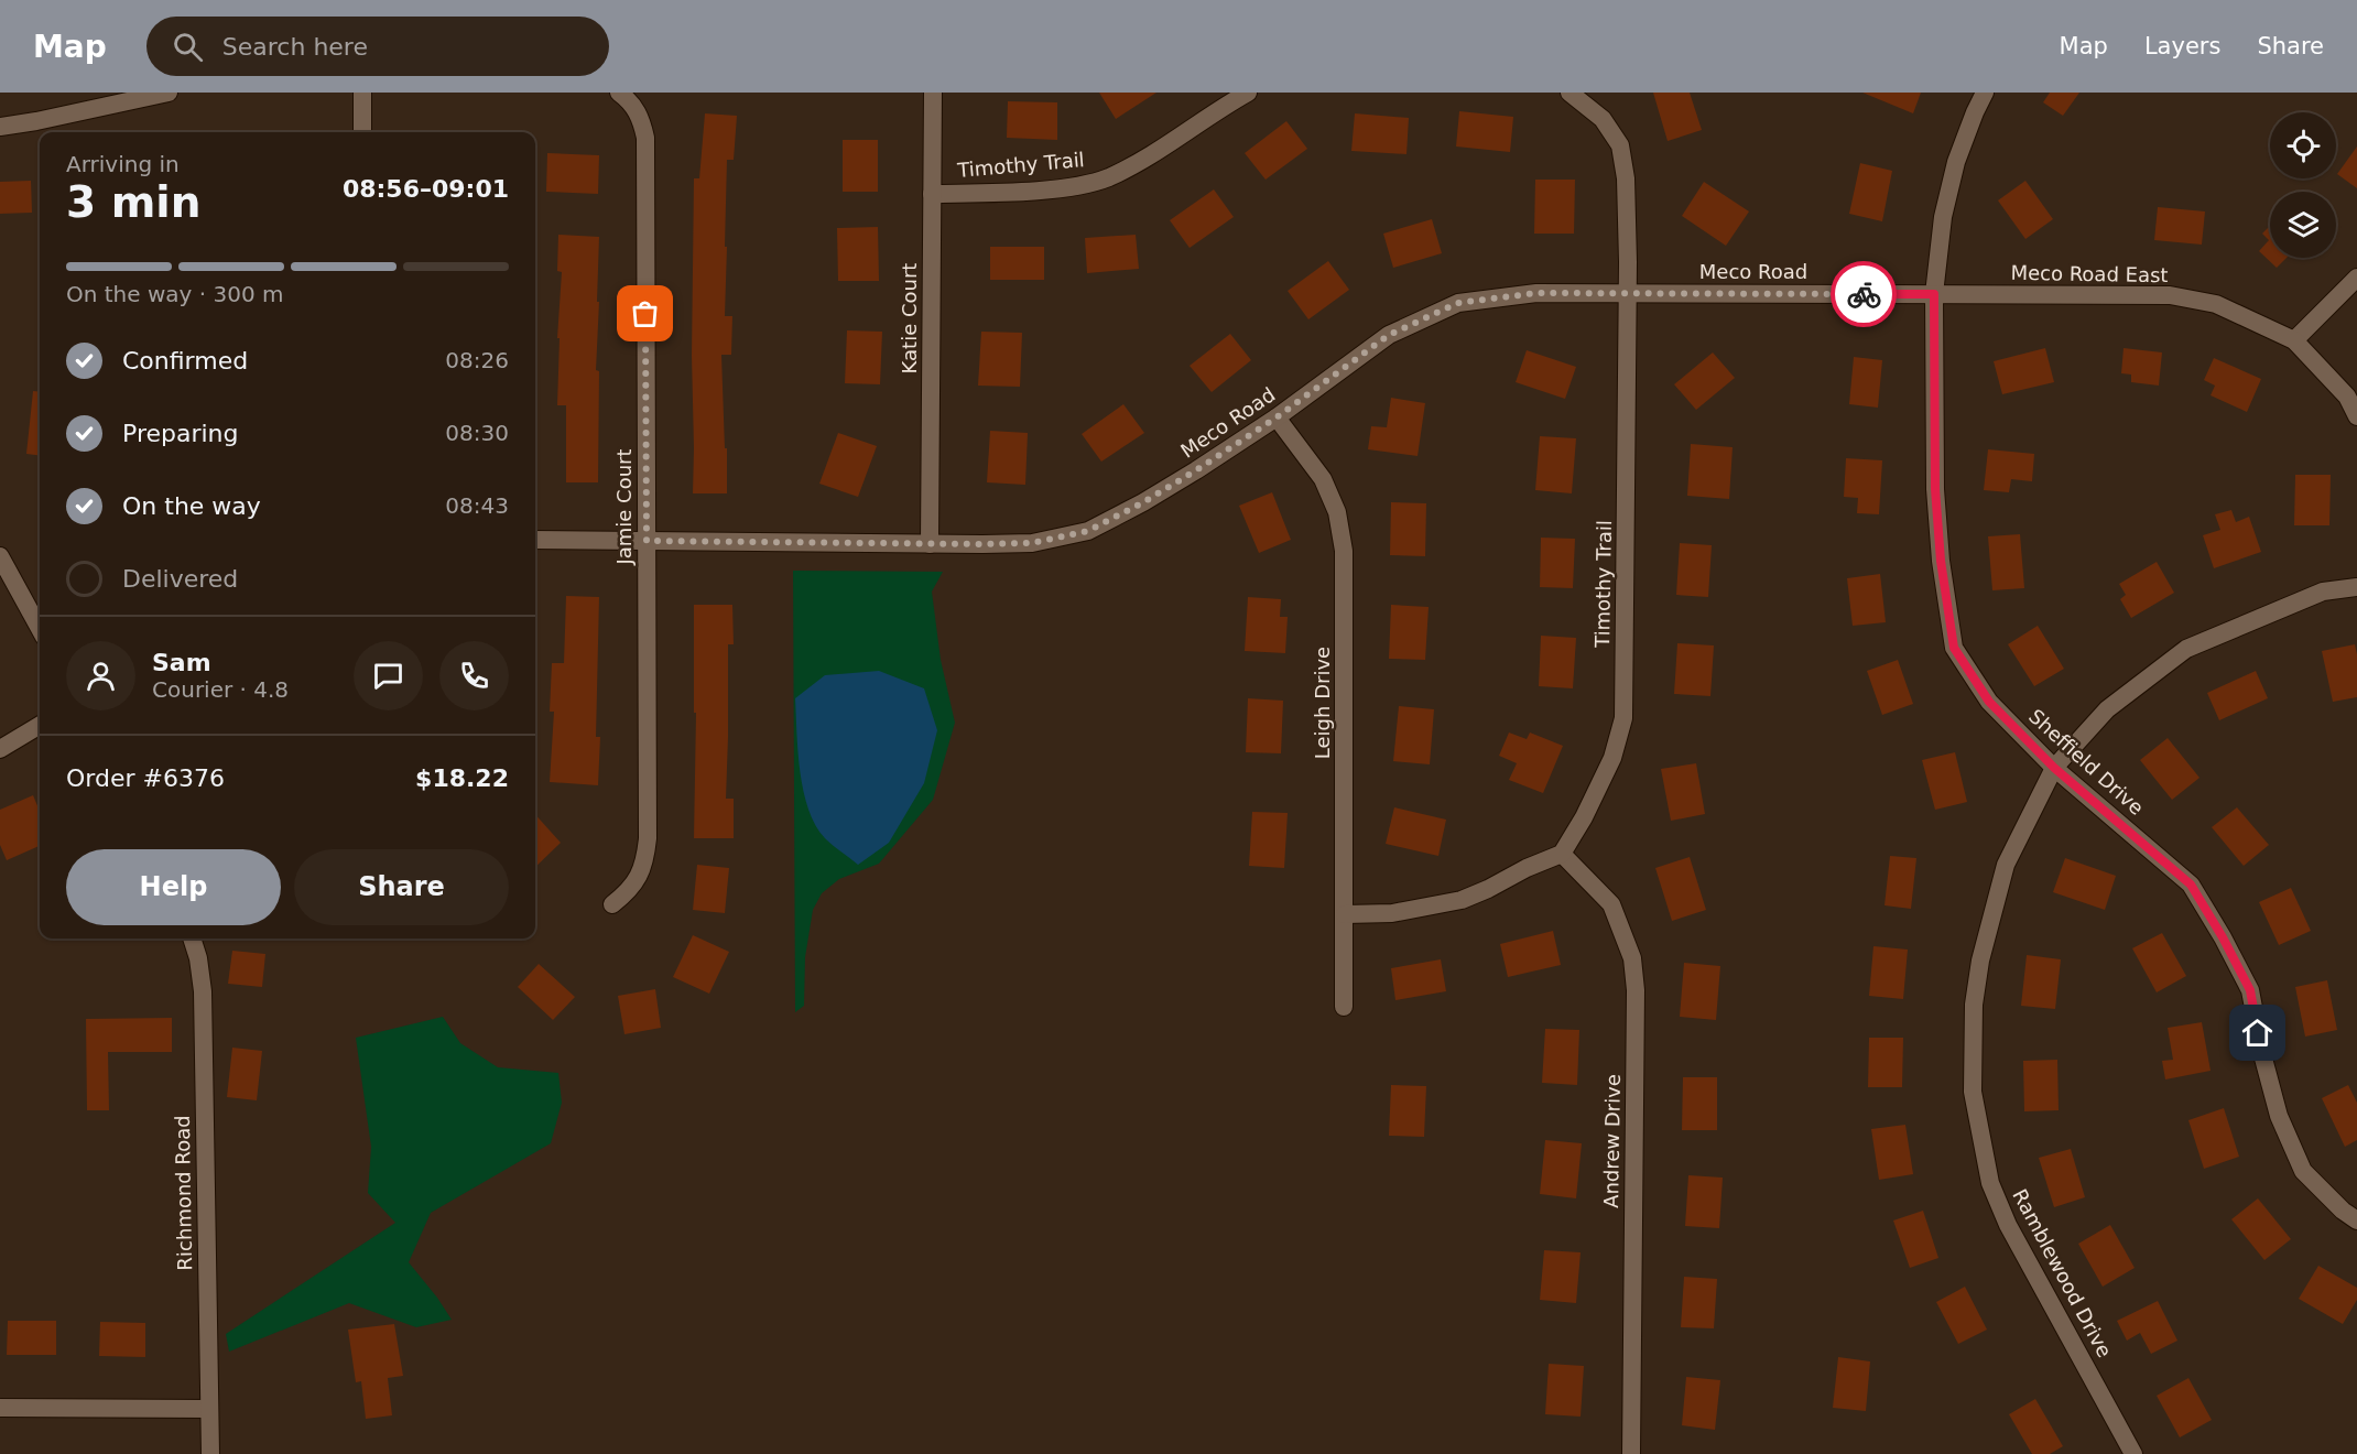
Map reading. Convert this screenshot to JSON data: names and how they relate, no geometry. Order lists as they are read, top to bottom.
{
  "streets": {
    "street": [
      "Timothy Trail",
      "Meco Road",
      "Meco Road East",
      "Katie Court",
      "Jamie Court",
      "Leigh Drive",
      "Sheffield Drive",
      "Andrew Drive",
      "Richmond Road",
      "Ramblewood Drive"
    ]
  },
  "crossings": [
    ["Timothy Trail", "Meco Road"],
    ["Timothy Trail", "Katie Court"],
    ["Timothy Trail", "Andrew Drive"],
    ["Meco Road", "Meco Road East"],
    ["Meco Road", "Katie Court"],
    ["Meco Road", "Jamie Court"],
    ["Meco Road", "Leigh Drive"],
    ["Meco Road", "Sheffield Drive"],
    ["Meco Road East", "Sheffield Drive"],
    ["Sheffield Drive", "Ramblewood Drive"]
  ],
  "page": {
    "header": "Map",
    "search": "Search here",
    "nav": ["Map", "Layers", "Share"],
    "heading": ["3 min", "Arriving in", "08:56–09:01"],
    "panel": [
      "Sam",
      "Courier · 4.8",
      "Order #6376",
      "$18.22"
    ],
    "bar": "On the way · 300 m",
    "list": [
      ["Confirmed", "08:26"],
      ["Preparing", "08:30"],
      ["On the way", "08:43"],
      "Delivered"
    ],
    "buttons": ["Help", "Share"]
  }
}
